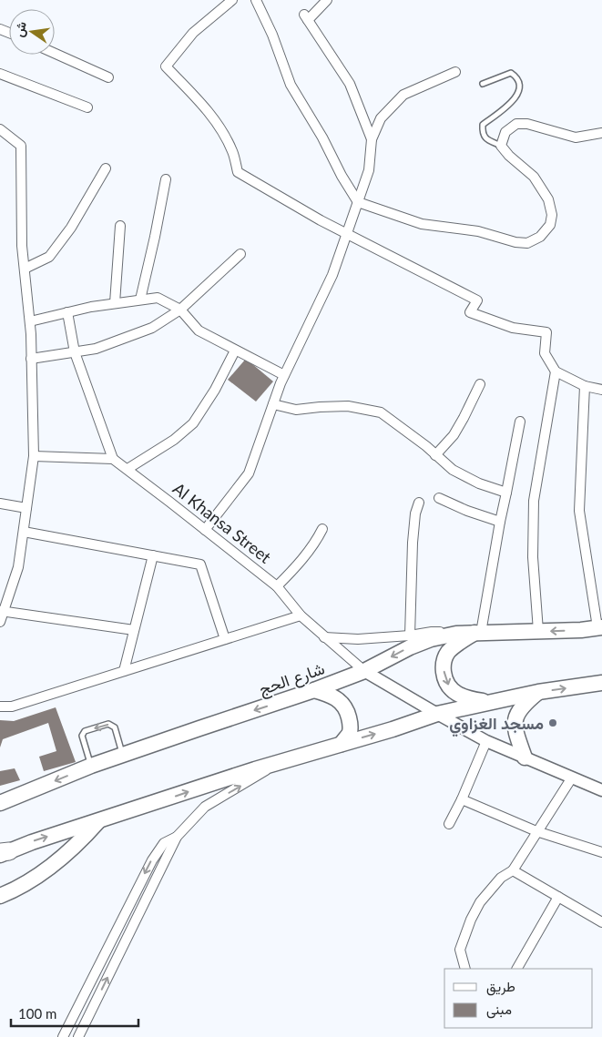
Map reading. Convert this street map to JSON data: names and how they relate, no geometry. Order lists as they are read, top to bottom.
{
  "streets": {
    "main road": ["شارع الحج"],
    "street": ["Al Khansa Street"]
  },
  "crossings": [
    ["Al Khansa Street", "شارع الحج"]
  ],
  "places": ["مسجد الغزاوي"],
  "legend": ["طريق", "مبنى"],
  "scale_bar": "100 m",
  "north": "left"
}
